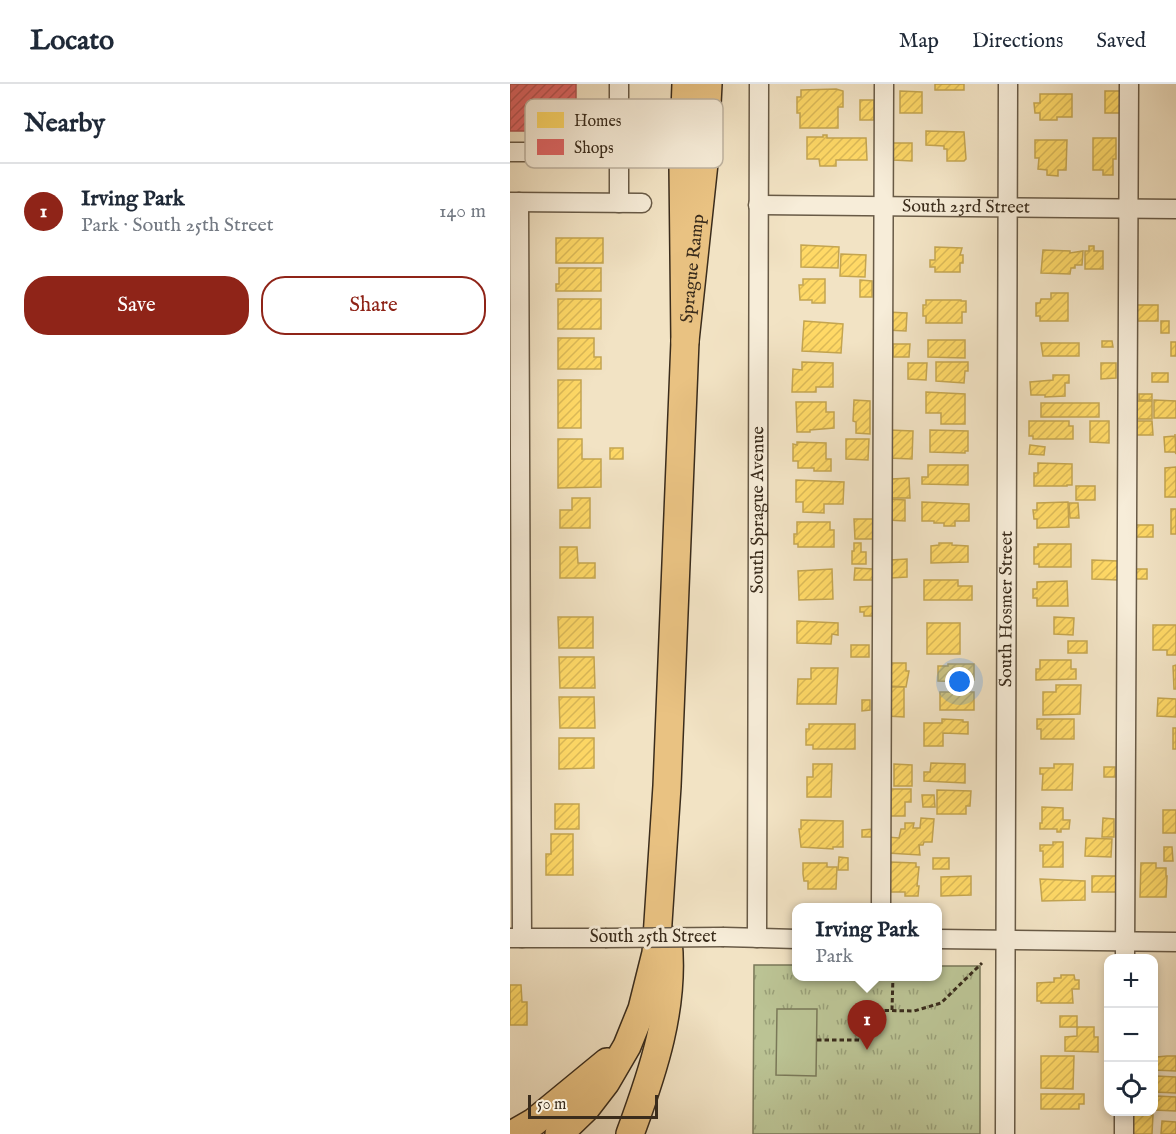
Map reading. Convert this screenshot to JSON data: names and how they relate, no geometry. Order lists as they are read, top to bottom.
{
  "streets": {
    "highway": ["Sprague Ramp"],
    "street": [
      "South 23rd Street",
      "South Sprague Avenue",
      "South Hosmer Street",
      "South 25th Street"
    ]
  },
  "crossings": [
    ["South 23rd Street", "South Sprague Avenue"],
    ["South 23rd Street", "South Hosmer Street"],
    ["South Sprague Avenue", "South 25th Street"]
  ],
  "legend": ["Homes", "Shops"],
  "scale_bar": "50 m",
  "page": {
    "header": "Locato",
    "nav": ["Map", "Directions", "Saved"],
    "heading": "Nearby",
    "list": [
      {
        "mark": "1",
        "name": "Irving Park",
        "note": "Park · South 25th Street",
        "value": "140 m"
      }
    ],
    "buttons": ["Save", "Share"],
    "popup": ["Irving Park", "Park"],
    "map_buttons": ["+", "−"],
    "pins": "1",
    "scale": "50 m"
  }
}
